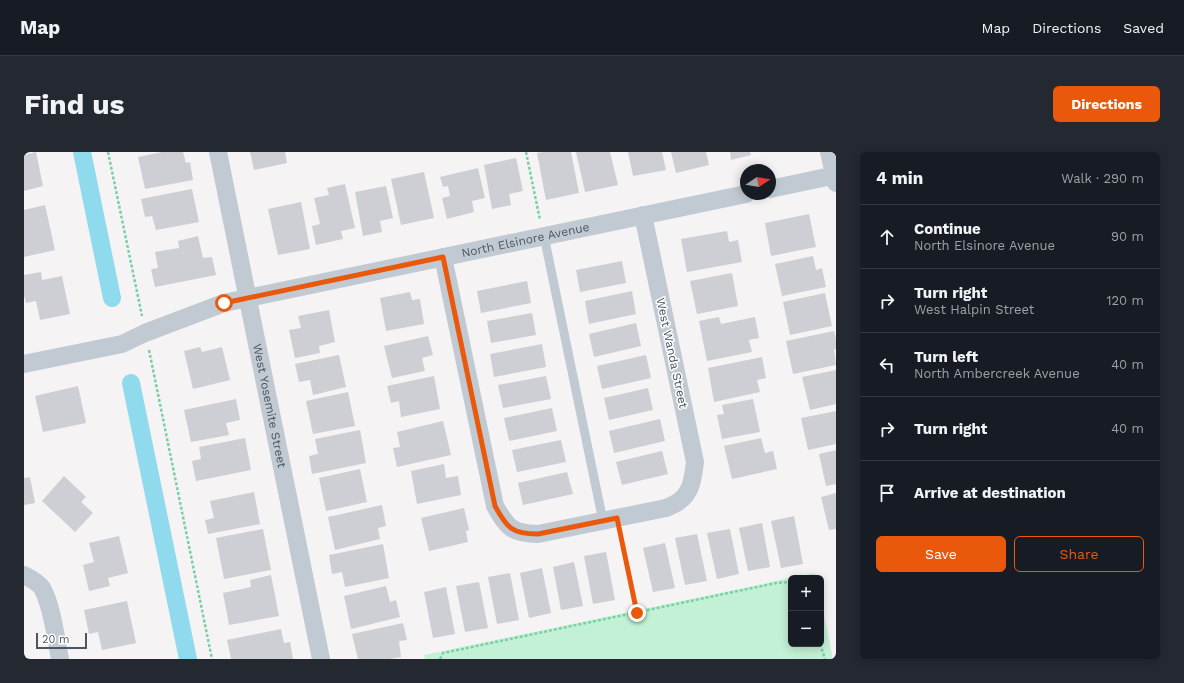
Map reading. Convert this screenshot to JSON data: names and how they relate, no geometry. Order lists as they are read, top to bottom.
{
  "streets": {
    "street": ["North Elsinore Avenue", "West Wanda Street", "West Yosemite Street"]
  },
  "crossings": [
    ["North Elsinore Avenue", "West Wanda Street"],
    ["North Elsinore Avenue", "West Yosemite Street"]
  ],
  "scale_bar": "20 m",
  "north": "right",
  "page": {
    "header": "Map",
    "nav": ["Map", "Directions", "Saved"],
    "buttons": [
      "Directions",
      ["Save", "Share"]
    ],
    "title": "Find us",
    "heading": ["4 min", "Walk · 290 m"],
    "list": [
      ["Continue", "North Elsinore Avenue", "90 m"],
      ["Turn right", "West Halpin Street", "120 m"],
      ["Turn left", "North Ambercreek Avenue", "40 m"],
      ["Turn right", "40 m"],
      "Arrive at destination"
    ],
    "map_buttons": ["+", "−"],
    "scale": "20 m"
  }
}
